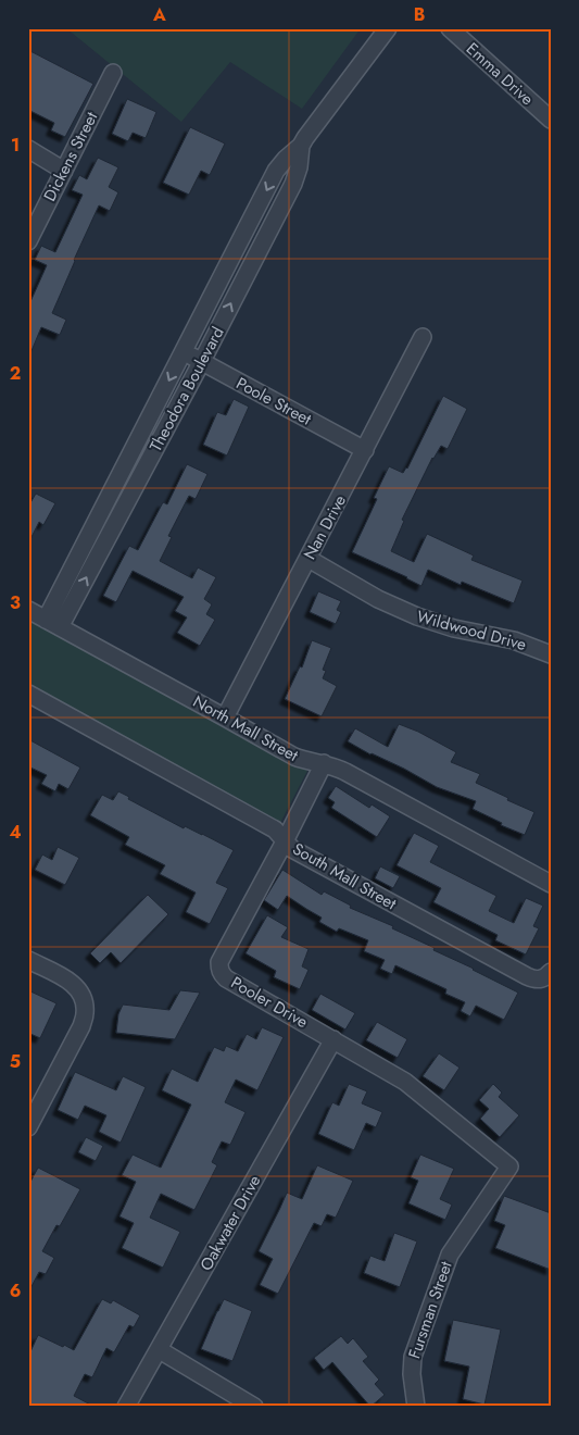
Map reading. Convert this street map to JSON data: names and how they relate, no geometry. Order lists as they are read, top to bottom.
{
  "streets": {
    "street": [
      "Emma Drive",
      "Dickens Street",
      "Theodora Boulevard",
      "Poole Street",
      "Nan Drive",
      "Wildwood Drive",
      "North Mall Street",
      "South Mall Street",
      "Pooler Drive",
      "Oakwater Drive",
      "Fursman Street"
    ]
  },
  "crossings": [
    ["Theodora Boulevard", "Poole Street"],
    ["Theodora Boulevard", "North Mall Street"],
    ["Poole Street", "Nan Drive"],
    ["Nan Drive", "Wildwood Drive"],
    ["Nan Drive", "North Mall Street"],
    ["North Mall Street", "Pooler Drive"],
    ["South Mall Street", "Pooler Drive"],
    ["Pooler Drive", "Oakwater Drive"],
    ["Pooler Drive", "Fursman Street"]
  ],
  "grid": {
    "columns": ["A", "B"],
    "rows": [
      "1",
      "2",
      "3",
      "4",
      "5",
      "6"
    ]
  }
}
